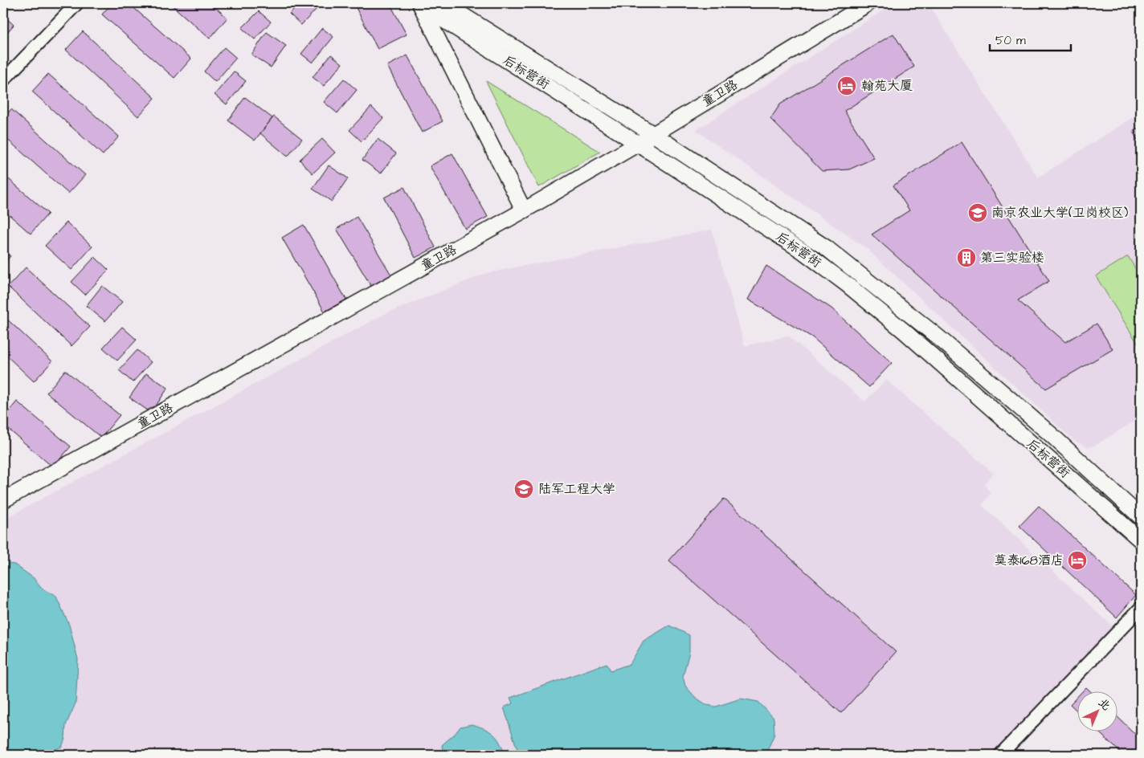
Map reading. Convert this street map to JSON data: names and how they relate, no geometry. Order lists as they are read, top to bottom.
{
  "streets": {
    "street": ["后标营街", "童卫路"]
  },
  "crossings": [
    ["后标营街", "童卫路"]
  ],
  "places": {
    "hotel": ["翰苑大厦", "莫泰168酒店"],
    "school or university": ["南京农业大学(卫岗校区)", "陆军工程大学"],
    "building": ["第三实验楼"]
  },
  "scale_bar": "50 m",
  "north": "top right"
}
